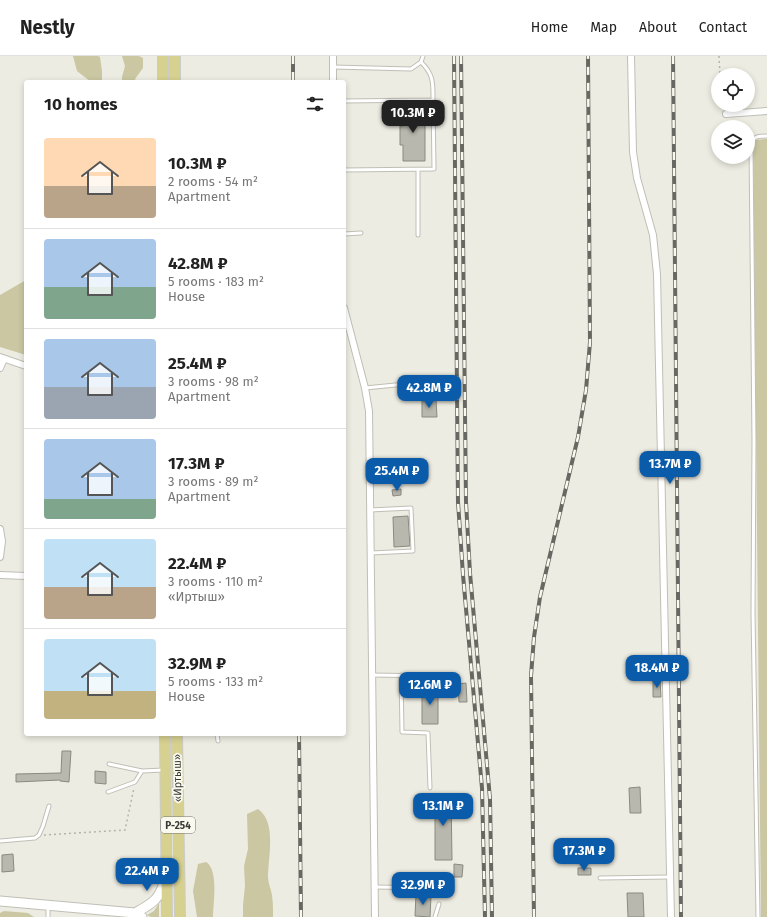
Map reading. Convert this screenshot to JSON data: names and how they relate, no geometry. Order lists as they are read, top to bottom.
{
  "streets": {
    "main road": ["«Иртыш»", "Р-254"]
  },
  "page": {
    "header": "Nestly",
    "nav": [
      "Home",
      "Map",
      "About",
      "Contact"
    ],
    "heading": "10 homes",
    "price": [
      "10.3M ₽",
      "42.8M ₽",
      "13.7M ₽",
      "25.4M ₽",
      "18.4M ₽",
      "12.6M ₽",
      "13.1M ₽",
      "17.3M ₽",
      "22.4M ₽",
      "32.9M ₽"
    ],
    "list": [
      {
        "name": "10.3M ₽",
        "note": "2 rooms · 54 m² · Apartment"
      },
      {
        "name": "42.8M ₽",
        "note": "5 rooms · 183 m² · House"
      },
      {
        "name": "25.4M ₽",
        "note": "3 rooms · 98 m² · Apartment"
      },
      {
        "name": "17.3M ₽",
        "note": "3 rooms · 89 m² · Apartment"
      },
      {
        "name": "22.4M ₽",
        "note": "3 rooms · 110 m² · «Иртыш»"
      },
      {
        "name": "32.9M ₽",
        "note": "5 rooms · 133 m² · House"
      }
    ]
  }
}
